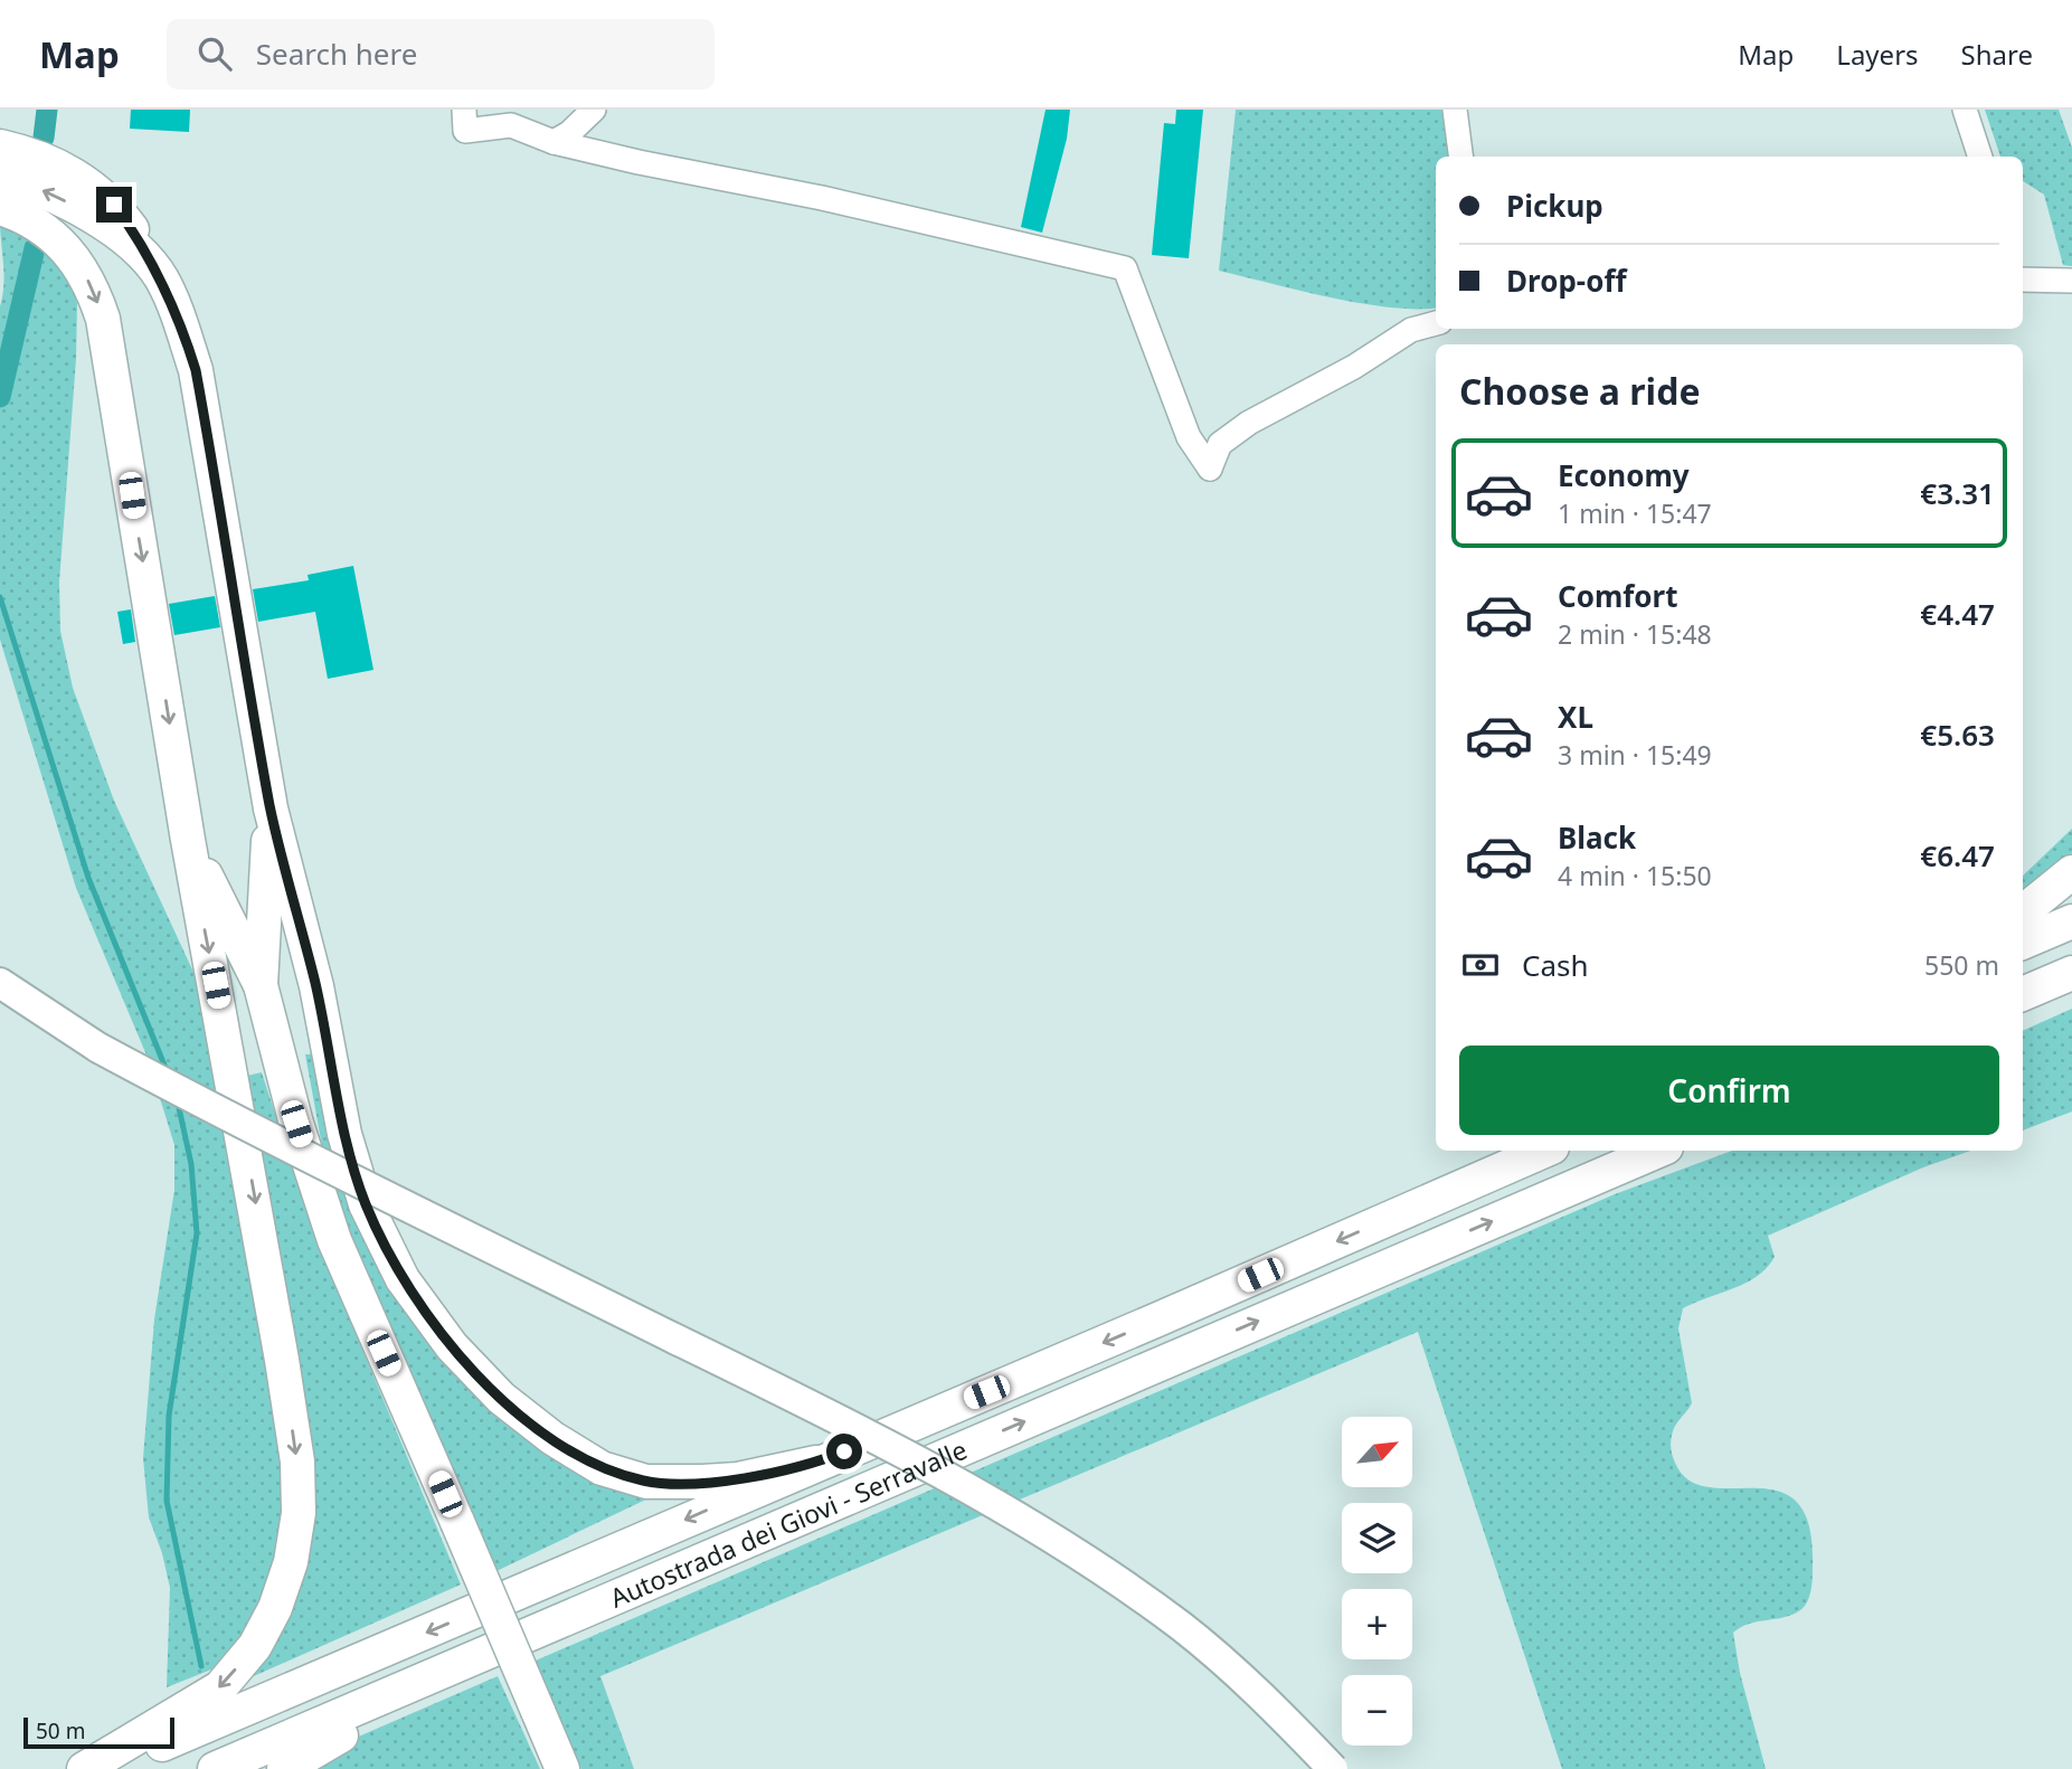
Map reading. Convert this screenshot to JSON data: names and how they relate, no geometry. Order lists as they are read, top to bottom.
{
  "streets": {
    "highway": ["Autostrada dei Giovi - Serravalle"]
  },
  "scale_bar": "50 m",
  "north": "top right",
  "page": {
    "header": "Map",
    "search": "Search here",
    "nav": ["Map", "Layers", "Share"],
    "banner": ["Pickup", "Drop-off"],
    "heading": "Choose a ride",
    "list": [
      {
        "name": "Economy",
        "note": "1 min · 15:47",
        "value": "€3.31"
      },
      {
        "name": "Comfort",
        "note": "2 min · 15:48",
        "value": "€4.47"
      },
      {
        "name": "XL",
        "note": "3 min · 15:49",
        "value": "€5.63"
      },
      {
        "name": "Black",
        "note": "4 min · 15:50",
        "value": "€6.47"
      }
    ],
    "pay": ["Cash", "550 m"],
    "buttons": "Confirm",
    "map_buttons": ["+", "−"],
    "scale": "50 m"
  }
}
